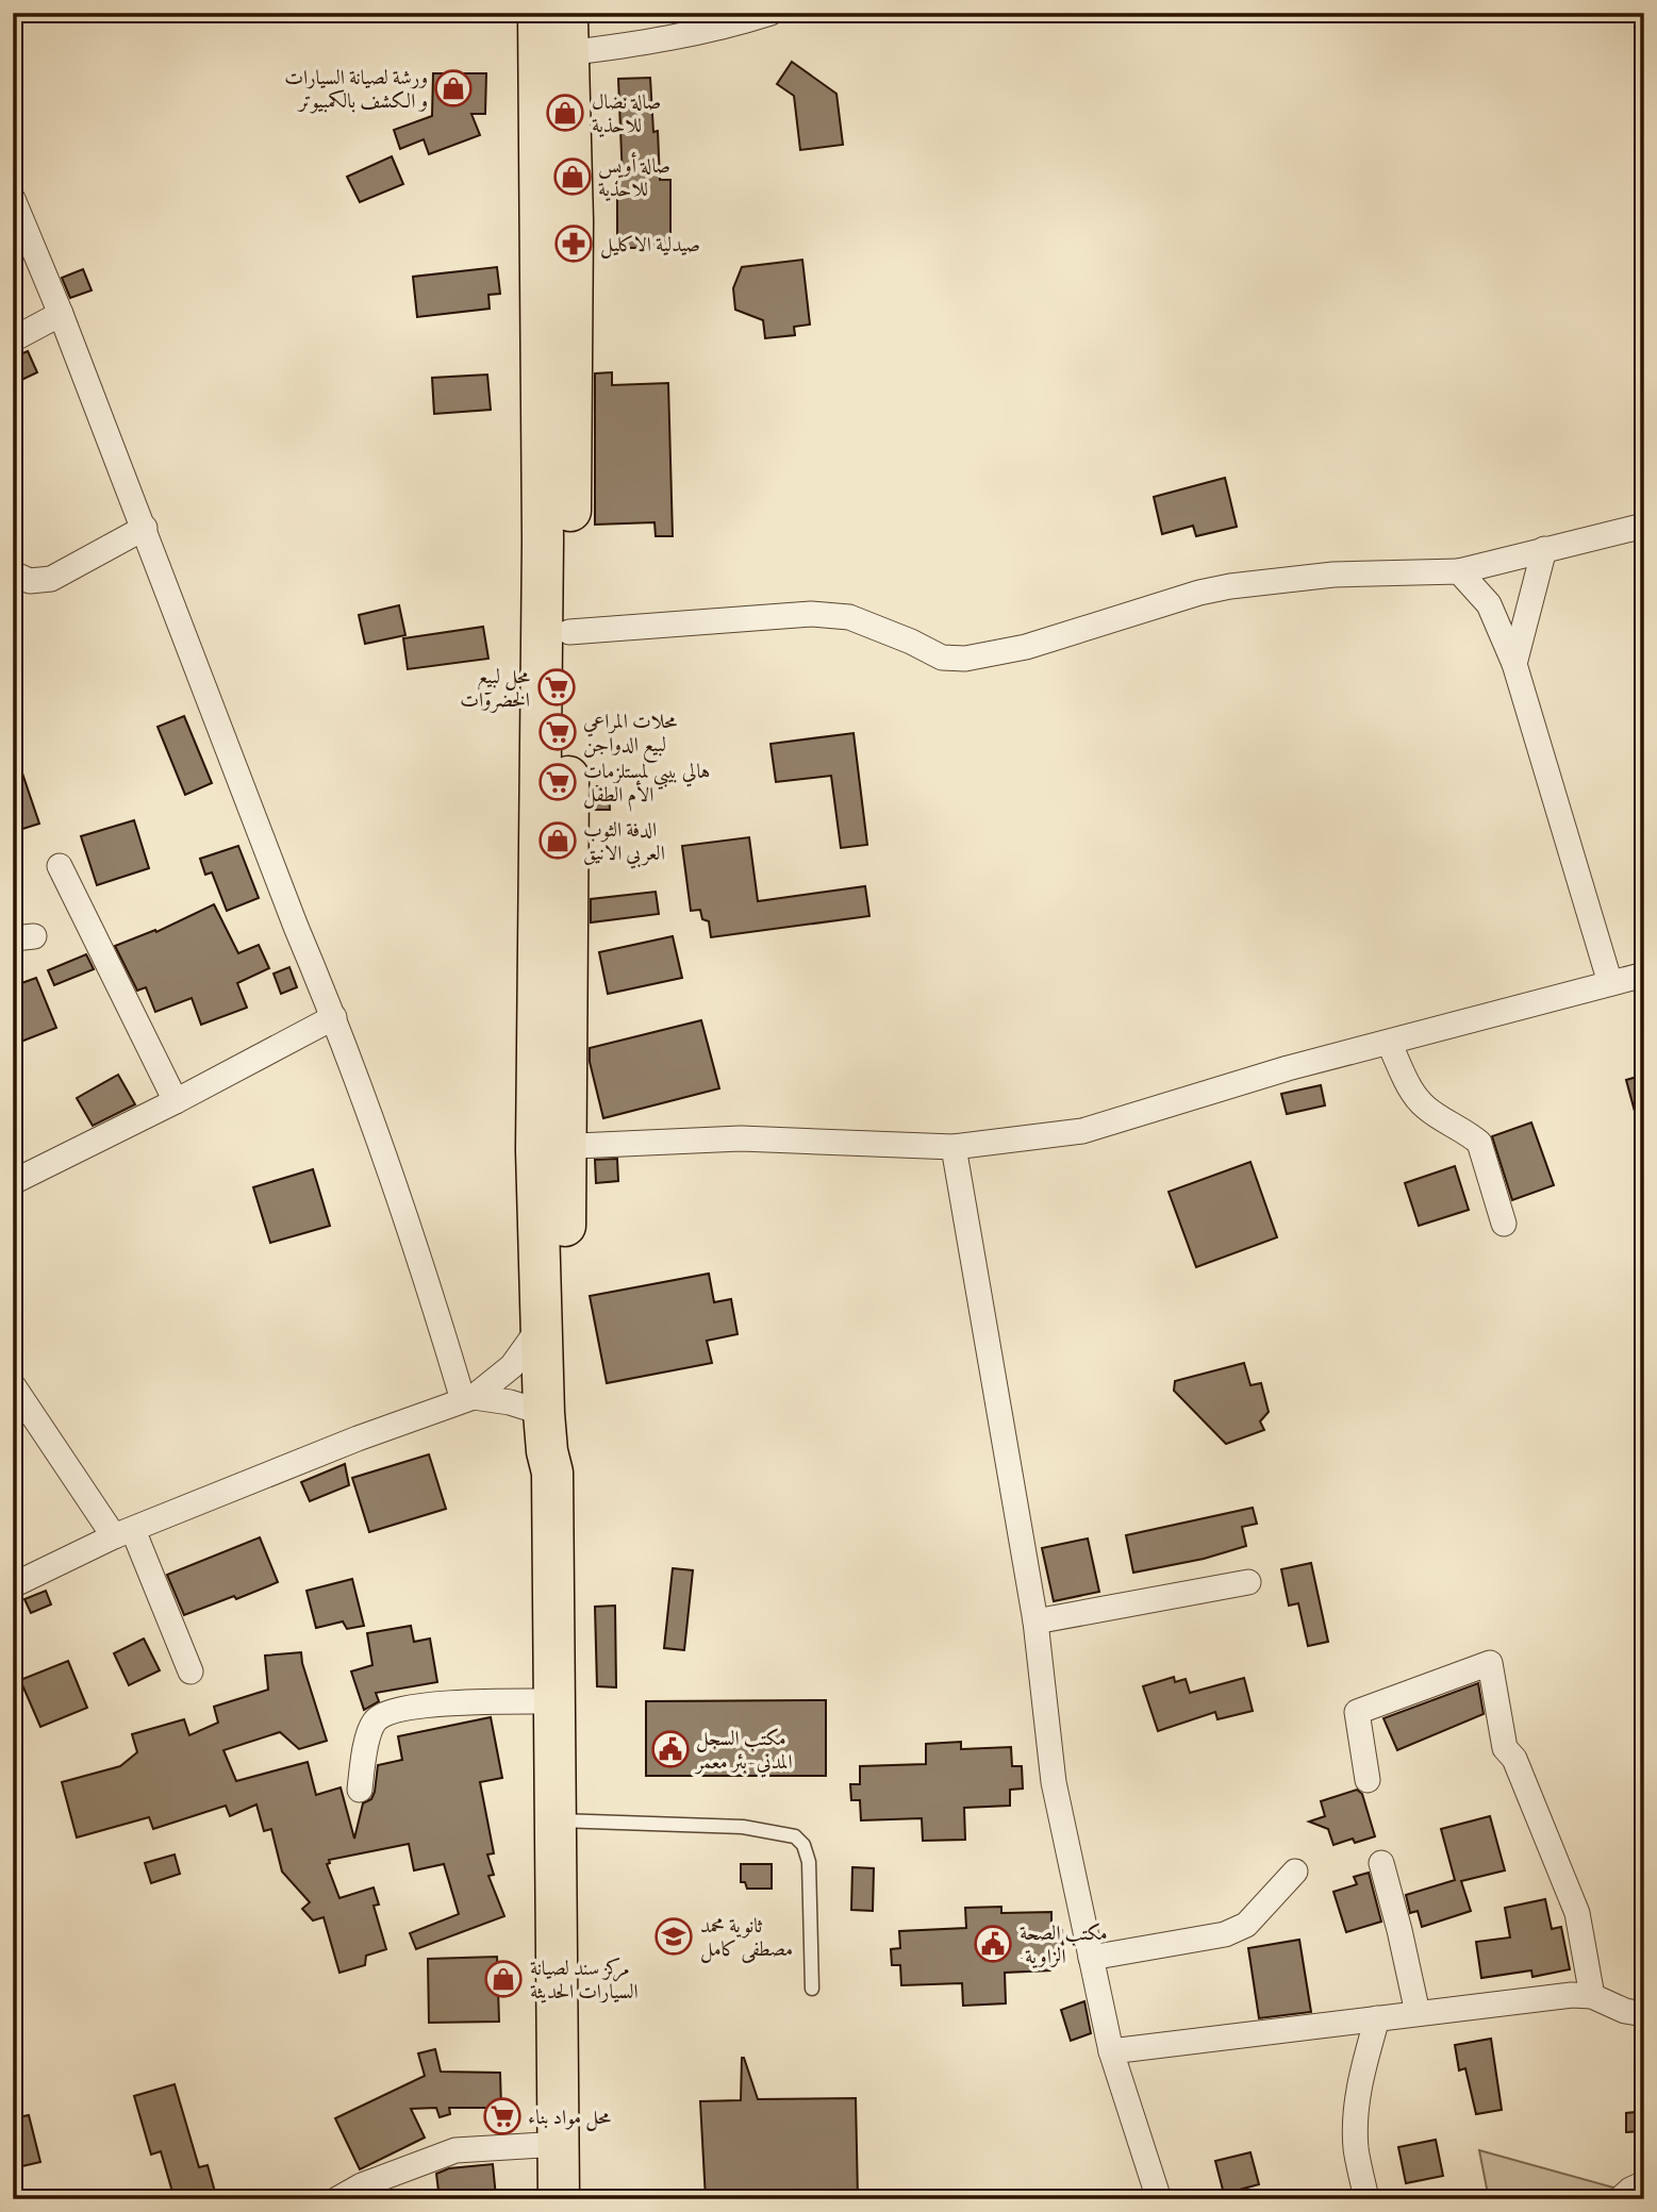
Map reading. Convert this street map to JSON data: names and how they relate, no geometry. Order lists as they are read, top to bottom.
{
  "places": {
    "shop": [
      "ورشة لصيانة السيارات و الكشف بالكمبيوتر",
      "صالة نضال للاحذية",
      "صالة أويس للاحذية",
      "الدفة الثوب العربي الانيق",
      "مركز سند لصيانة السيارات الحديثة"
    ],
    "pharmacy": ["صيدلية الاكليل"],
    "supermarket": [
      "محل لبيع الخضروات",
      "محلات المراعي لبيع الدواجن",
      "هالي بيبي لمستلزمات الأم الطفل",
      "محل مواد بناء"
    ],
    "public building": ["مكتب السجل المدني -بئر معمر", "مكتب الصحة -الزاوية"],
    "school or university": ["ثانوية محمد مصطفى كامل"]
  }
}
